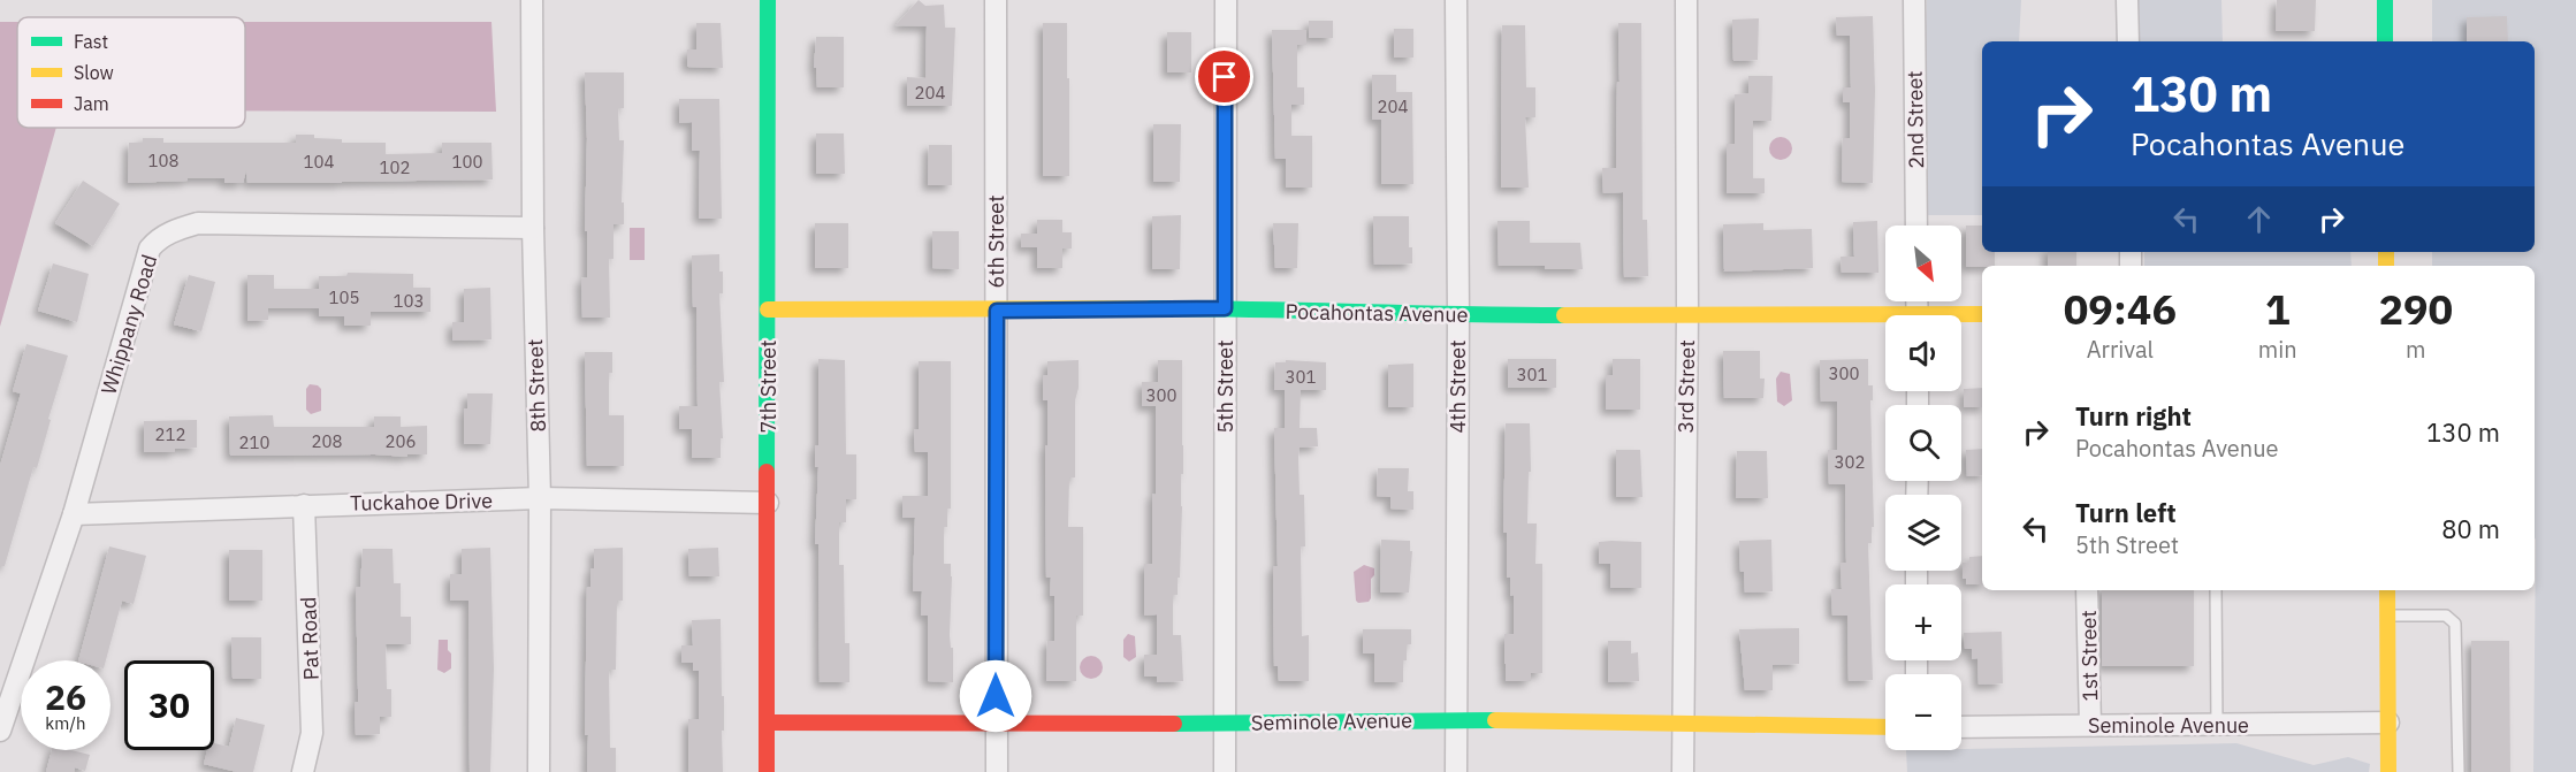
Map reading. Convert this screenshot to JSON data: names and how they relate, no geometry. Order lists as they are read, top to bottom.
{
  "streets": {
    "main road": ["Pocahontas Avenue", "7th Street", "Seminole Avenue"],
    "street": [
      "2nd Street",
      "6th Street",
      "Whippany Road",
      "8th Street",
      "5th Street",
      "4th Street",
      "3rd Street",
      "Tuckahoe Drive",
      "Pat Road",
      "1st Street"
    ]
  },
  "crossings": [
    ["6th Street", "Pocahontas Avenue"],
    ["6th Street", "Seminole Avenue"],
    ["Pocahontas Avenue", "7th Street"],
    ["Pocahontas Avenue", "5th Street"],
    ["Pocahontas Avenue", "4th Street"],
    ["Pocahontas Avenue", "3rd Street"],
    ["Whippany Road", "8th Street"],
    ["Whippany Road", "Tuckahoe Drive"],
    ["8th Street", "Tuckahoe Drive"],
    ["7th Street", "Tuckahoe Drive"],
    ["7th Street", "Seminole Avenue"],
    ["5th Street", "Seminole Avenue"],
    ["4th Street", "Seminole Avenue"],
    ["3rd Street", "Seminole Avenue"],
    ["Tuckahoe Drive", "Pat Road"],
    ["1st Street", "Seminole Avenue"]
  ],
  "house_numbers": [
    "204",
    "204",
    "108",
    "104",
    "100",
    "102",
    "105",
    "103",
    "300",
    "301",
    "301",
    "300",
    "212",
    "208",
    "206",
    "210",
    "302"
  ],
  "legend": ["Fast", "Slow", "Jam"],
  "north": "bottom right",
  "page": {
    "turn": ["130 m", "Pocahontas Avenue"],
    "map_buttons": ["+", "−"],
    "eta": [
      "09:46",
      "Arrival",
      "1",
      "min",
      "290",
      "m"
    ],
    "list": [
      {
        "name": "Turn right",
        "note": "Pocahontas Avenue",
        "value": "130 m"
      },
      {
        "name": "Turn left",
        "note": "5th Street",
        "value": "80 m"
      }
    ],
    "speed": "26 km/h",
    "limit": "30"
  }
}
